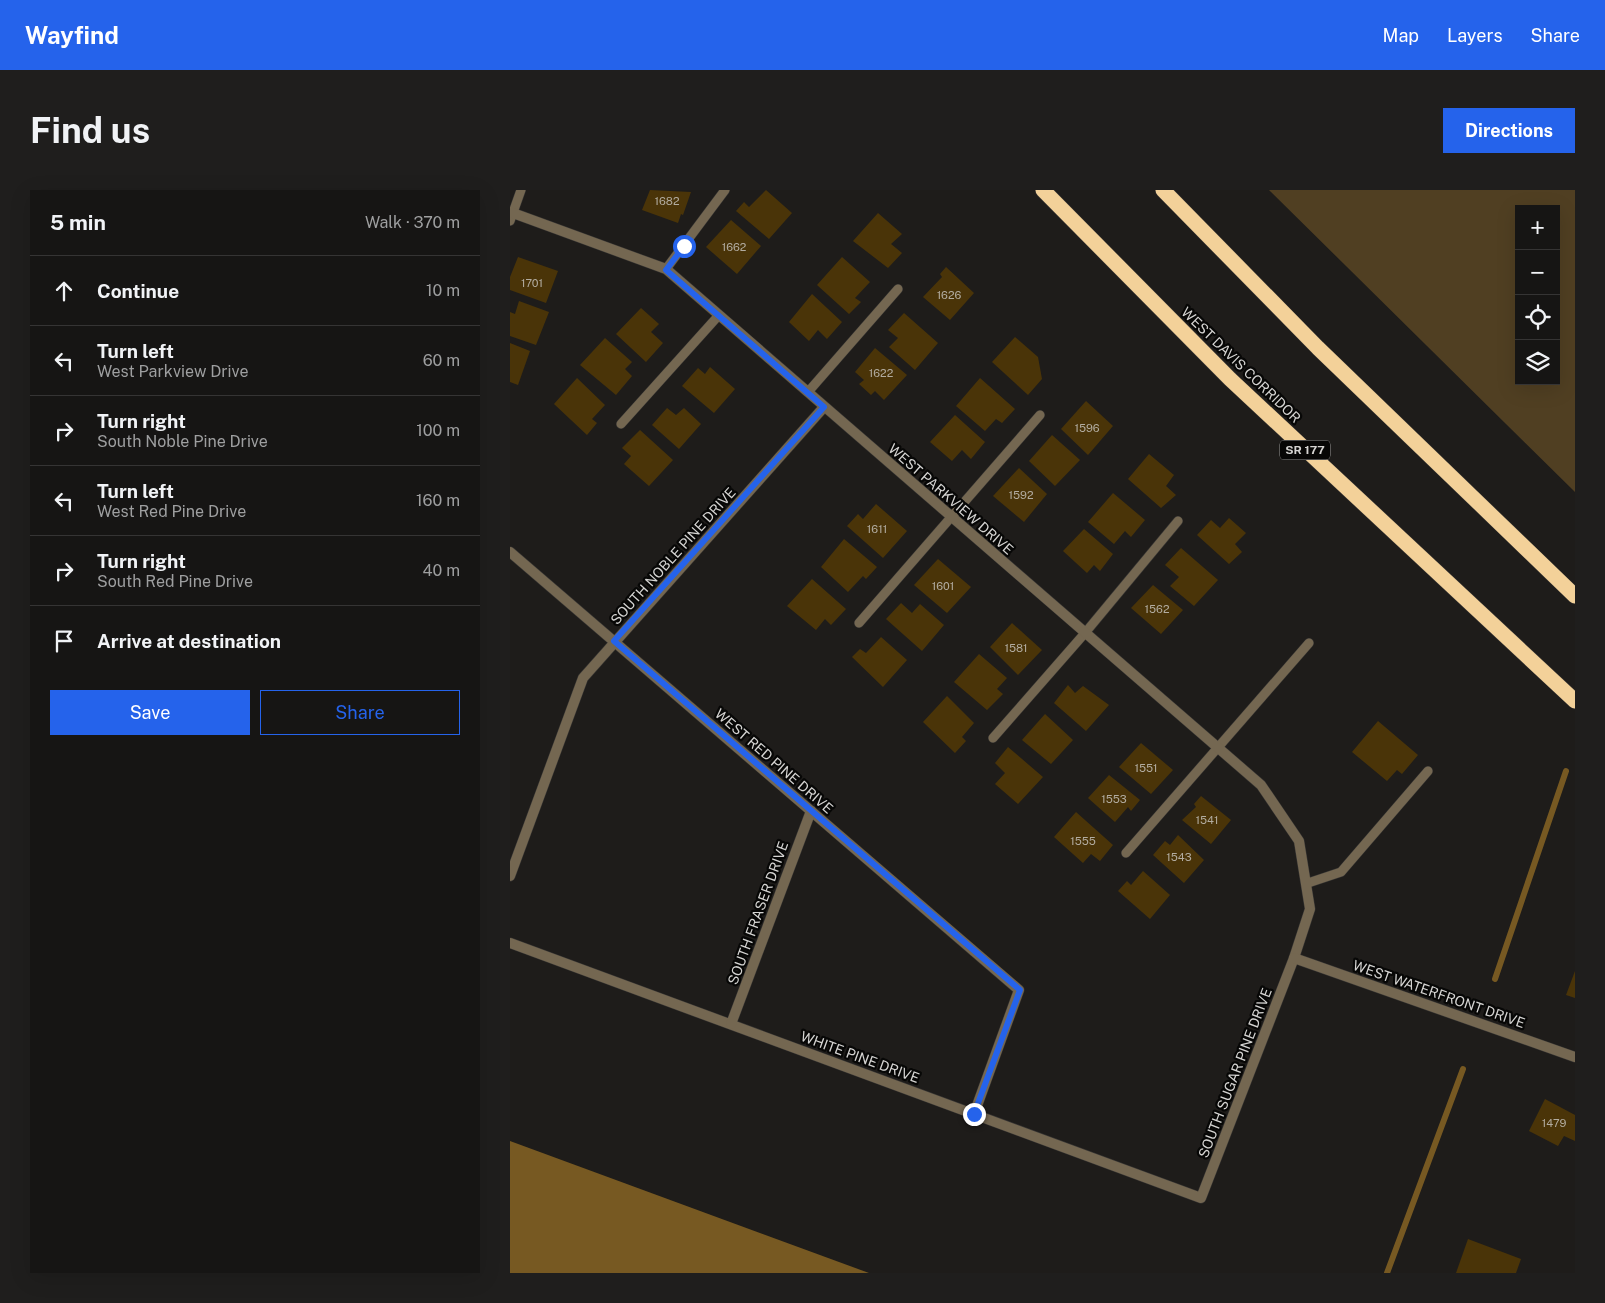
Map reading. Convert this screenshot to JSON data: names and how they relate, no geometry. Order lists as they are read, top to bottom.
{
  "streets": {
    "highway": ["WEST DAVIS CORRIDOR", "SR 177"],
    "street": [
      "WEST PARKVIEW DRIVE",
      "SOUTH NOBLE PINE DRIVE",
      "WEST RED PINE DRIVE",
      "SOUTH FRASER DRIVE",
      "WEST WATERFRONT DRIVE",
      "WHITE PINE DRIVE",
      "SOUTH SUGAR PINE DRIVE"
    ]
  },
  "crossings": [
    ["WEST PARKVIEW DRIVE", "SOUTH NOBLE PINE DRIVE"],
    ["WEST PARKVIEW DRIVE", "SOUTH SUGAR PINE DRIVE"],
    ["SOUTH NOBLE PINE DRIVE", "WEST RED PINE DRIVE"],
    ["WEST RED PINE DRIVE", "SOUTH FRASER DRIVE"],
    ["WEST RED PINE DRIVE", "WHITE PINE DRIVE"],
    ["SOUTH FRASER DRIVE", "WHITE PINE DRIVE"],
    ["WEST WATERFRONT DRIVE", "SOUTH SUGAR PINE DRIVE"],
    ["WHITE PINE DRIVE", "SOUTH SUGAR PINE DRIVE"]
  ],
  "house_numbers": [
    "1682",
    "1662",
    "1701",
    "1626",
    "1622",
    "1596",
    "1592",
    "1611",
    "1601",
    "1562",
    "1581",
    "1551",
    "1553",
    "1541",
    "1555",
    "1543",
    "1479"
  ],
  "page": {
    "header": "Wayfind",
    "nav": ["Map", "Layers", "Share"],
    "buttons": [
      "Directions",
      ["Save", "Share"]
    ],
    "title": "Find us",
    "heading": ["5 min", "Walk · 370 m"],
    "map_buttons": ["+", "−"],
    "list": [
      ["Continue", "10 m"],
      ["Turn left", "West Parkview Drive", "60 m"],
      ["Turn right", "South Noble Pine Drive", "100 m"],
      ["Turn left", "West Red Pine Drive", "160 m"],
      ["Turn right", "South Red Pine Drive", "40 m"],
      "Arrive at destination"
    ]
  }
}
